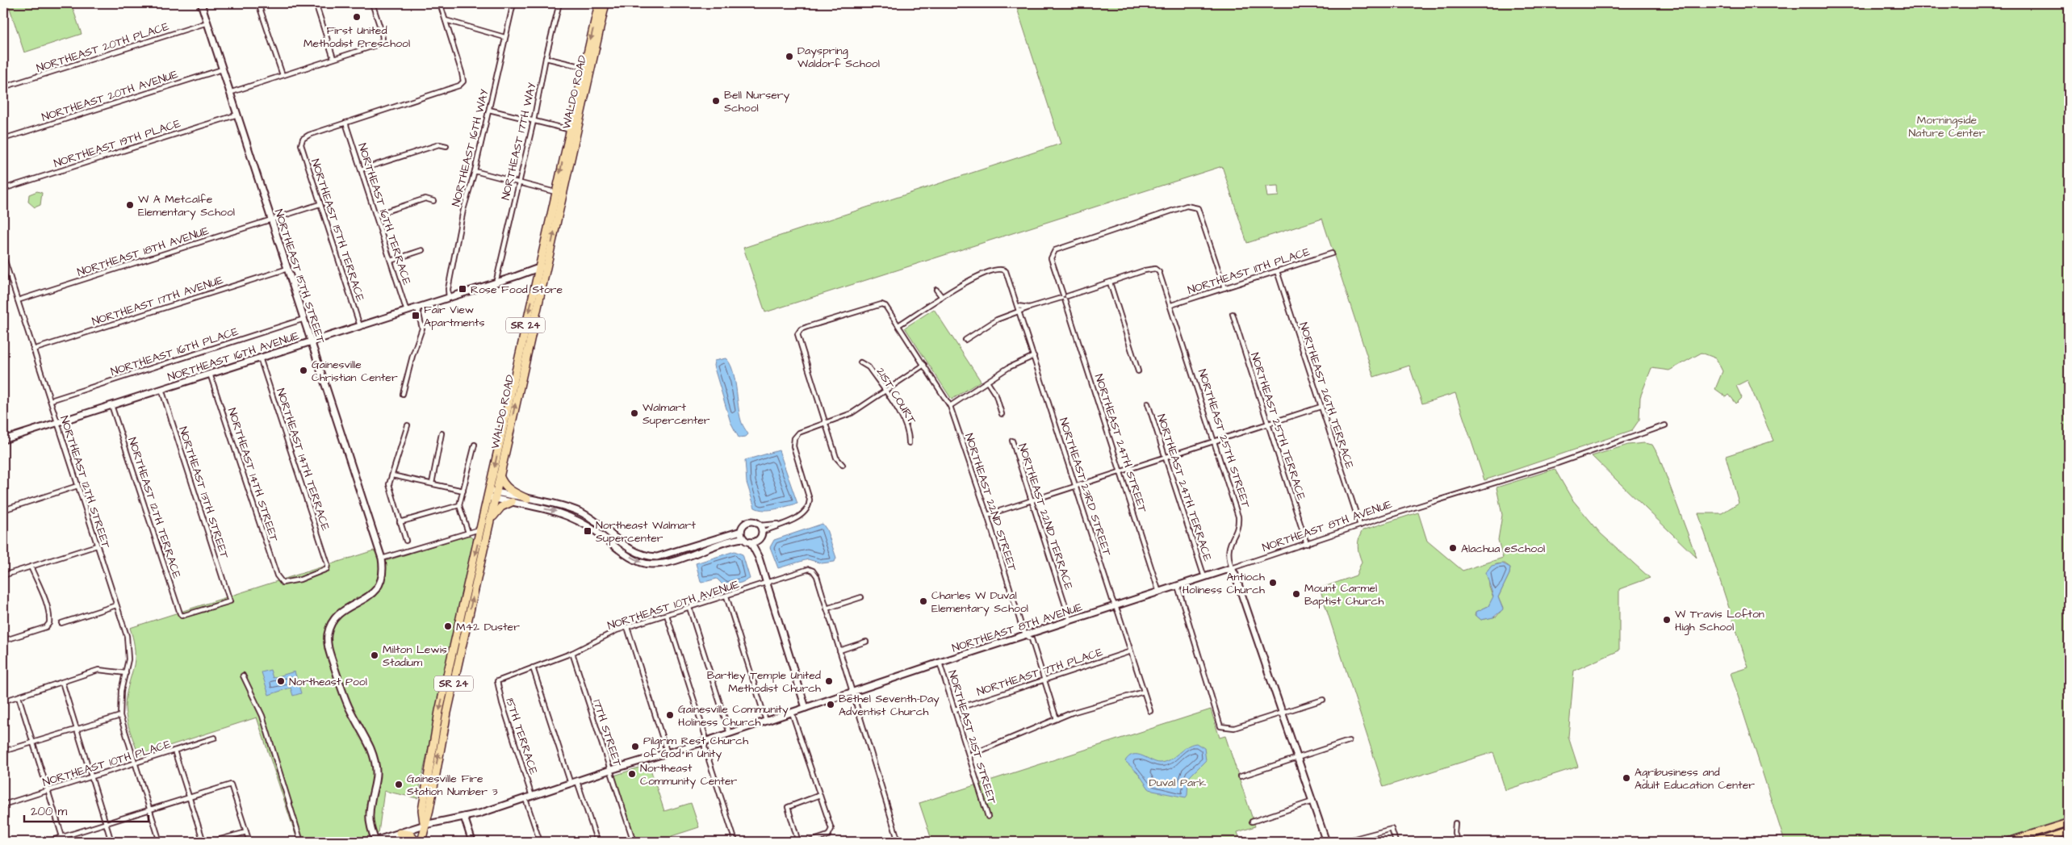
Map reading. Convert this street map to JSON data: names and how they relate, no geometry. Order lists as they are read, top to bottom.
{
  "streets": {
    "highway": ["WALDO ROAD", "SR 24"],
    "street": [
      "NORTHEAST 20TH PLACE",
      "NORTHEAST 20TH AVENUE",
      "NORTHEAST 17TH WAY",
      "NORTHEAST 19TH PLACE",
      "NORTHEAST 16TH WAY",
      "NORTHEAST 16TH TERRACE",
      "NORTHEAST 15TH TERRACE",
      "NORTHEAST 18TH AVENUE",
      "NORTHEAST 11TH PLACE",
      "NORTHEAST 15TH STREET",
      "NORTHEAST 17TH AVENUE",
      "NORTHEAST 16TH PLACE",
      "NORTHEAST 16TH AVENUE",
      "21ST COURT",
      "NORTHEAST 26TH TERRACE",
      "NORTHEAST 25TH TERRACE",
      "NORTHEAST 25TH STREET",
      "NORTHEAST 24TH STREET",
      "NORTHEAST 14TH TERRACE",
      "NORTHEAST 14TH STREET",
      "NORTHEAST 12TH STREET",
      "NORTHEAST 23RD STREET",
      "NORTHEAST 24TH TERRACE",
      "NORTHEAST 13TH STREET",
      "NORTHEAST 22ND STREET",
      "NORTHEAST 12TH TERRACE",
      "NORTHEAST 22ND TERRACE",
      "NORTHEAST 8TH AVENUE",
      "NORTHEAST 10TH AVENUE",
      "NORTHEAST 7TH PLACE",
      "17TH STREET",
      "15TH TERRACE",
      "NORTHEAST 21ST STREET",
      "NORTHEAST 10TH PLACE"
    ]
  },
  "crossings": [
    ["NORTHEAST 20TH PLACE", "NORTHEAST 15TH STREET"],
    ["WALDO ROAD", "SR 24"],
    ["WALDO ROAD", "NORTHEAST 16TH AVENUE"],
    ["WALDO ROAD", "NORTHEAST 8TH AVENUE"],
    ["NORTHEAST 20TH AVENUE", "NORTHEAST 15TH STREET"],
    ["NORTHEAST 17TH WAY", "NORTHEAST 16TH AVENUE"],
    ["NORTHEAST 19TH PLACE", "NORTHEAST 15TH STREET"],
    ["NORTHEAST 16TH WAY", "NORTHEAST 16TH AVENUE"],
    ["NORTHEAST 16TH TERRACE", "NORTHEAST 15TH TERRACE"],
    ["NORTHEAST 16TH TERRACE", "NORTHEAST 16TH AVENUE"],
    ["NORTHEAST 15TH TERRACE", "NORTHEAST 18TH AVENUE"],
    ["NORTHEAST 15TH TERRACE", "NORTHEAST 16TH AVENUE"],
    ["NORTHEAST 18TH AVENUE", "NORTHEAST 15TH STREET"],
    ["NORTHEAST 18TH AVENUE", "NORTHEAST 12TH STREET"],
    ["NORTHEAST 11TH PLACE", "NORTHEAST 26TH TERRACE"],
    ["NORTHEAST 11TH PLACE", "NORTHEAST 25TH STREET"],
    ["NORTHEAST 11TH PLACE", "NORTHEAST 24TH STREET"],
    ["NORTHEAST 15TH STREET", "NORTHEAST 17TH AVENUE"],
    ["NORTHEAST 15TH STREET", "NORTHEAST 16TH PLACE"],
    ["NORTHEAST 15TH STREET", "NORTHEAST 16TH AVENUE"],
    ["NORTHEAST 15TH STREET", "NORTHEAST 8TH AVENUE"],
    ["NORTHEAST 17TH AVENUE", "NORTHEAST 12TH STREET"],
    ["NORTHEAST 16TH PLACE", "NORTHEAST 12TH STREET"],
    ["NORTHEAST 16TH AVENUE", "NORTHEAST 14TH TERRACE"],
    ["NORTHEAST 16TH AVENUE", "NORTHEAST 14TH STREET"],
    ["NORTHEAST 16TH AVENUE", "NORTHEAST 12TH STREET"],
    ["NORTHEAST 16TH AVENUE", "NORTHEAST 13TH STREET"],
    ["NORTHEAST 16TH AVENUE", "NORTHEAST 12TH TERRACE"],
    ["NORTHEAST 26TH TERRACE", "NORTHEAST 8TH AVENUE"],
    ["NORTHEAST 25TH TERRACE", "NORTHEAST 8TH AVENUE"],
    ["NORTHEAST 25TH STREET", "NORTHEAST 8TH AVENUE"],
    ["NORTHEAST 24TH STREET", "NORTHEAST 8TH AVENUE"],
    ["NORTHEAST 14TH TERRACE", "NORTHEAST 14TH STREET"],
    ["NORTHEAST 12TH STREET", "NORTHEAST 10TH PLACE"],
    ["NORTHEAST 23RD STREET", "NORTHEAST 8TH AVENUE"],
    ["NORTHEAST 23RD STREET", "NORTHEAST 7TH PLACE"],
    ["NORTHEAST 24TH TERRACE", "NORTHEAST 8TH AVENUE"],
    ["NORTHEAST 13TH STREET", "NORTHEAST 12TH TERRACE"],
    ["NORTHEAST 22ND STREET", "NORTHEAST 8TH AVENUE"],
    ["NORTHEAST 22ND STREET", "NORTHEAST 7TH PLACE"],
    ["NORTHEAST 22ND TERRACE", "NORTHEAST 8TH AVENUE"],
    ["NORTHEAST 8TH AVENUE", "17TH STREET"],
    ["NORTHEAST 8TH AVENUE", "15TH TERRACE"],
    ["NORTHEAST 8TH AVENUE", "NORTHEAST 21ST STREET"],
    ["NORTHEAST 10TH AVENUE", "17TH STREET"],
    ["NORTHEAST 10TH AVENUE", "15TH TERRACE"],
    ["NORTHEAST 7TH PLACE", "NORTHEAST 21ST STREET"]
  ],
  "parks": ["Morningside Nature Center", "Duval Park"],
  "places": {
    "other": [
      "First United Methodist Preschool",
      "Dayspring Waldorf School",
      "Bell Nursery School",
      "W A Metcalfe Elementary School",
      "Gainesville Christian Center",
      "Walmart Supercenter",
      "Alachua eSchool",
      "Antioch Holiness Church",
      "Mount Carmel Baptist Church",
      "Charles W Duval Elementary School",
      "W Travis Lofton High School",
      "M42 Duster",
      "Milton Lewis Stadium",
      "Northeast Pool",
      "Bartley Temple United Methodist Church",
      "Bethel Seventh-Day Adventist Church",
      "Gainesville Community Holiness Church",
      "Pilgrim Rest Church of God in Unity",
      "Northeast Community Center",
      "Agribusiness and Adult Education Center",
      "Gainesville Fire Station Number 3"
    ],
    "transit": ["Rose Food Store", "Fair View Apartments", "Northeast Walmart Supercenter"]
  },
  "scale_bar": "200 m"
}
